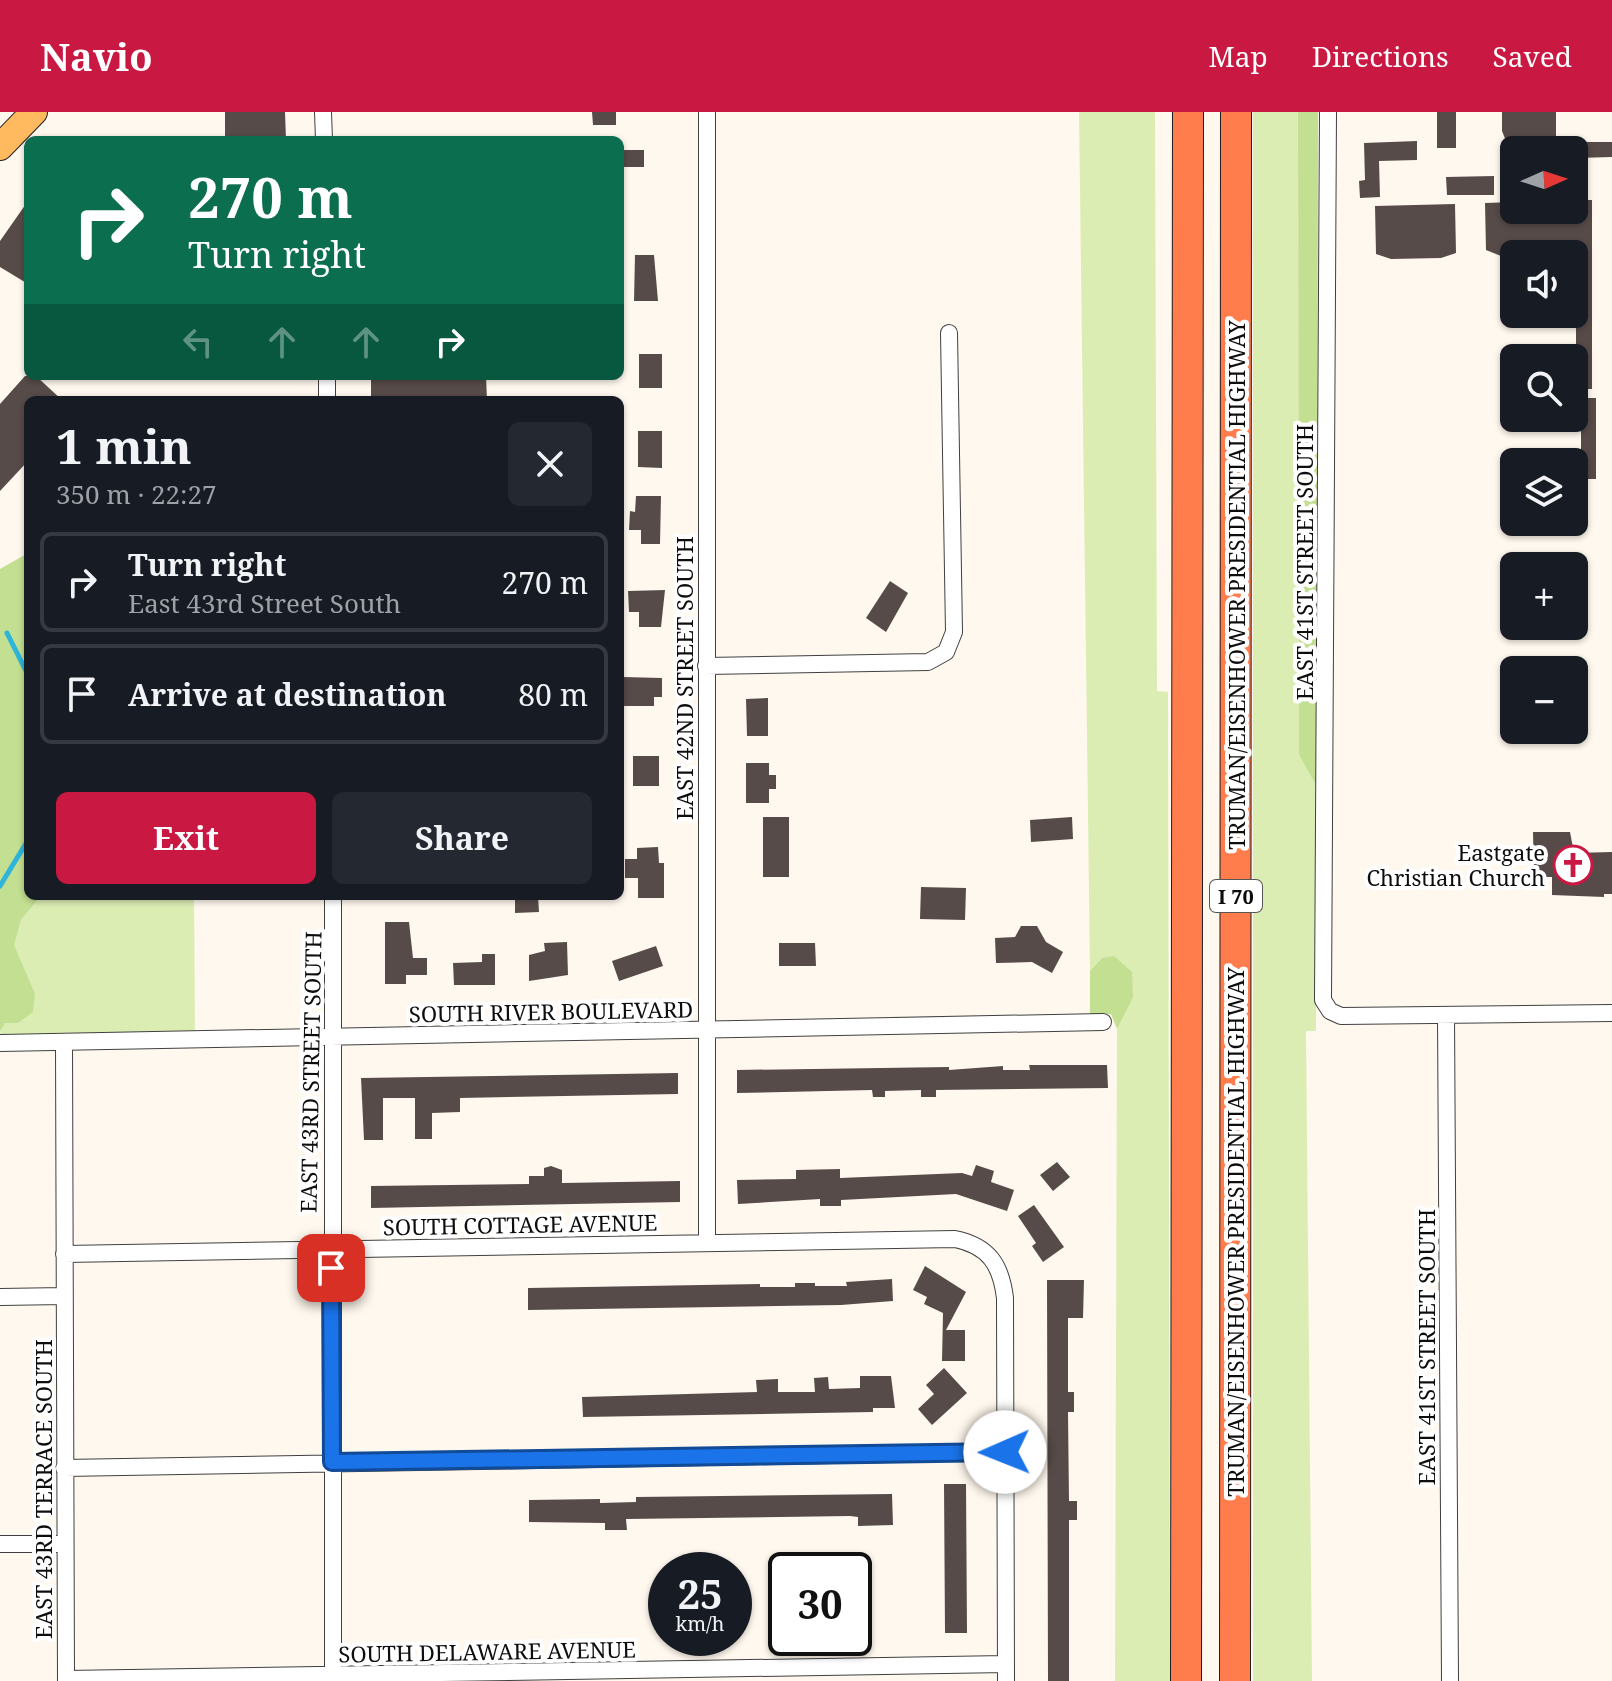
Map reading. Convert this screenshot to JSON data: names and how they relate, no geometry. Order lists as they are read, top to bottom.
{
  "streets": {
    "highway": ["TRUMAN/EISENHOWER PRESIDENTIAL HIGHWAY", "I 70"],
    "street": [
      "EAST 41ST STREET SOUTH",
      "EAST 42ND STREET SOUTH",
      "SOUTH RIVER BOULEVARD",
      "EAST 43RD STREET SOUTH",
      "SOUTH COTTAGE AVENUE",
      "EAST 43RD TERRACE SOUTH",
      "SOUTH DELAWARE AVENUE"
    ]
  },
  "crossings": [
    ["EAST 42ND STREET SOUTH", "SOUTH RIVER BOULEVARD"],
    ["EAST 42ND STREET SOUTH", "SOUTH COTTAGE AVENUE"],
    ["SOUTH RIVER BOULEVARD", "EAST 43RD STREET SOUTH"],
    ["EAST 43RD STREET SOUTH", "SOUTH COTTAGE AVENUE"],
    ["EAST 43RD STREET SOUTH", "SOUTH DELAWARE AVENUE"],
    ["SOUTH COTTAGE AVENUE", "EAST 43RD TERRACE SOUTH"],
    ["EAST 43RD TERRACE SOUTH", "SOUTH DELAWARE AVENUE"]
  ],
  "places": {
    "church": ["Eastgate Christian Church"]
  },
  "north": "right",
  "page": {
    "header": "Navio",
    "nav": ["Map", "Directions", "Saved"],
    "map_buttons": ["+", "−"],
    "turn": ["270 m", "Turn right"],
    "heading": ["1 min", "350 m · 22:27"],
    "list": [
      {
        "name": "Turn right",
        "note": "East 43rd Street South",
        "value": "270 m"
      },
      {
        "name": "Arrive at destination",
        "value": "80 m"
      }
    ],
    "buttons": ["Exit", "Share"],
    "speed": "25 km/h",
    "limit": "30"
  }
}
